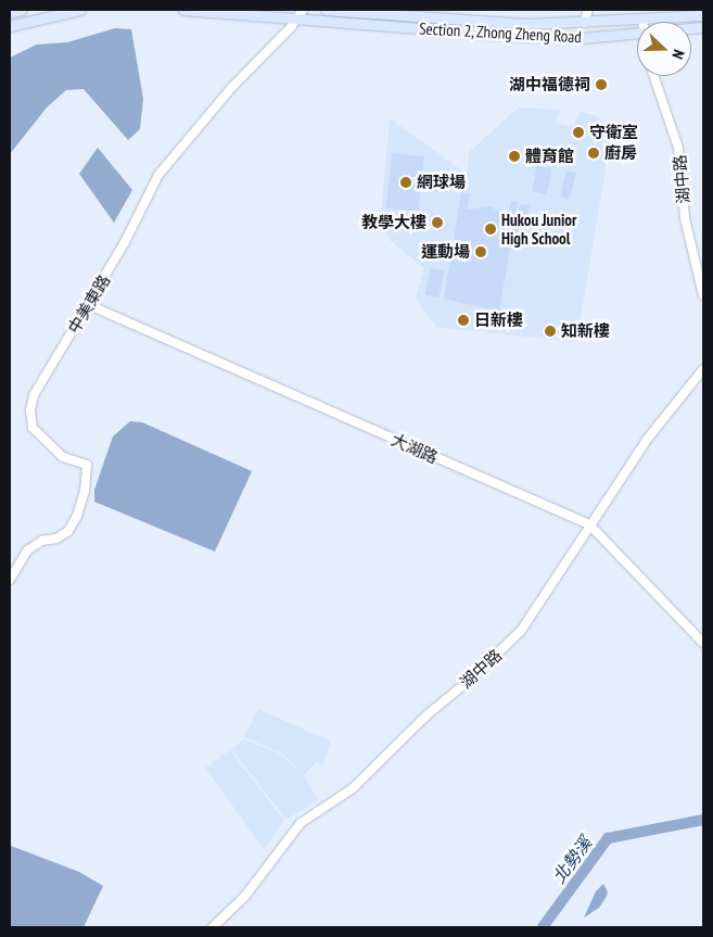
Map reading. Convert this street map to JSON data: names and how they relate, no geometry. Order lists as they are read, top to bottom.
{
  "streets": {
    "main road": ["Section 2, Zhong Zheng Road"],
    "street": ["湖中路", "中美東路", "大湖路"]
  },
  "crossings": [
    ["Section 2, Zhong Zheng Road", "中美東路"],
    ["湖中路", "大湖路"],
    ["中美東路", "大湖路"]
  ],
  "water": ["北勢溪"],
  "places": [
    "湖中福德祠",
    "守衛室",
    "廚房",
    "體育館",
    "網球場",
    "教學大樓",
    "Hukou Junior High School",
    "運動場",
    "日新樓",
    "知新樓"
  ],
  "north": "right"
}
